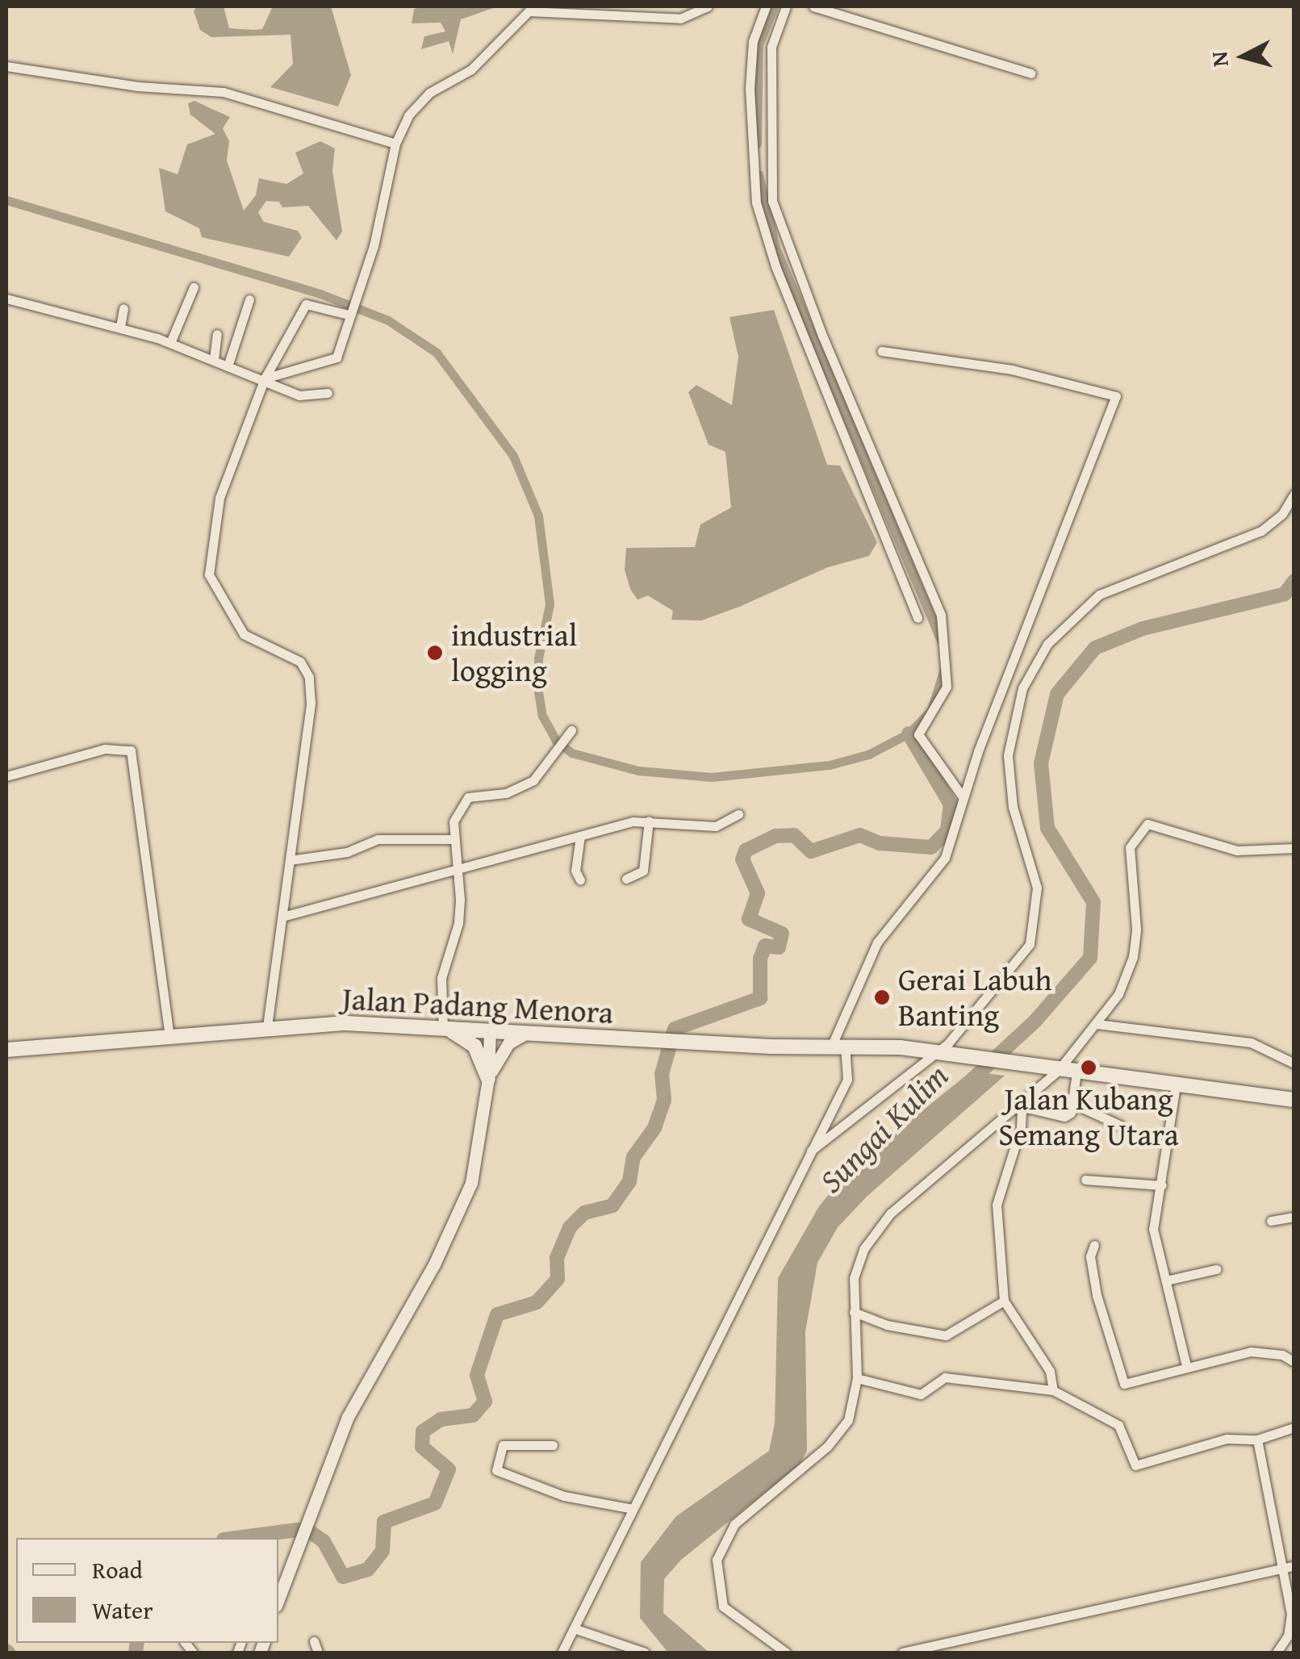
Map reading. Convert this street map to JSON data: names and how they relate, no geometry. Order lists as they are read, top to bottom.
{
  "streets": {
    "main road": ["Jalan Padang Menora"]
  },
  "water": ["Sungai Kulim"],
  "places": ["industrial logging", "Gerai Labuh Banting", "Jalan Kubang Semang Utara"],
  "legend": ["Road", "Water"],
  "north": "left"
}
